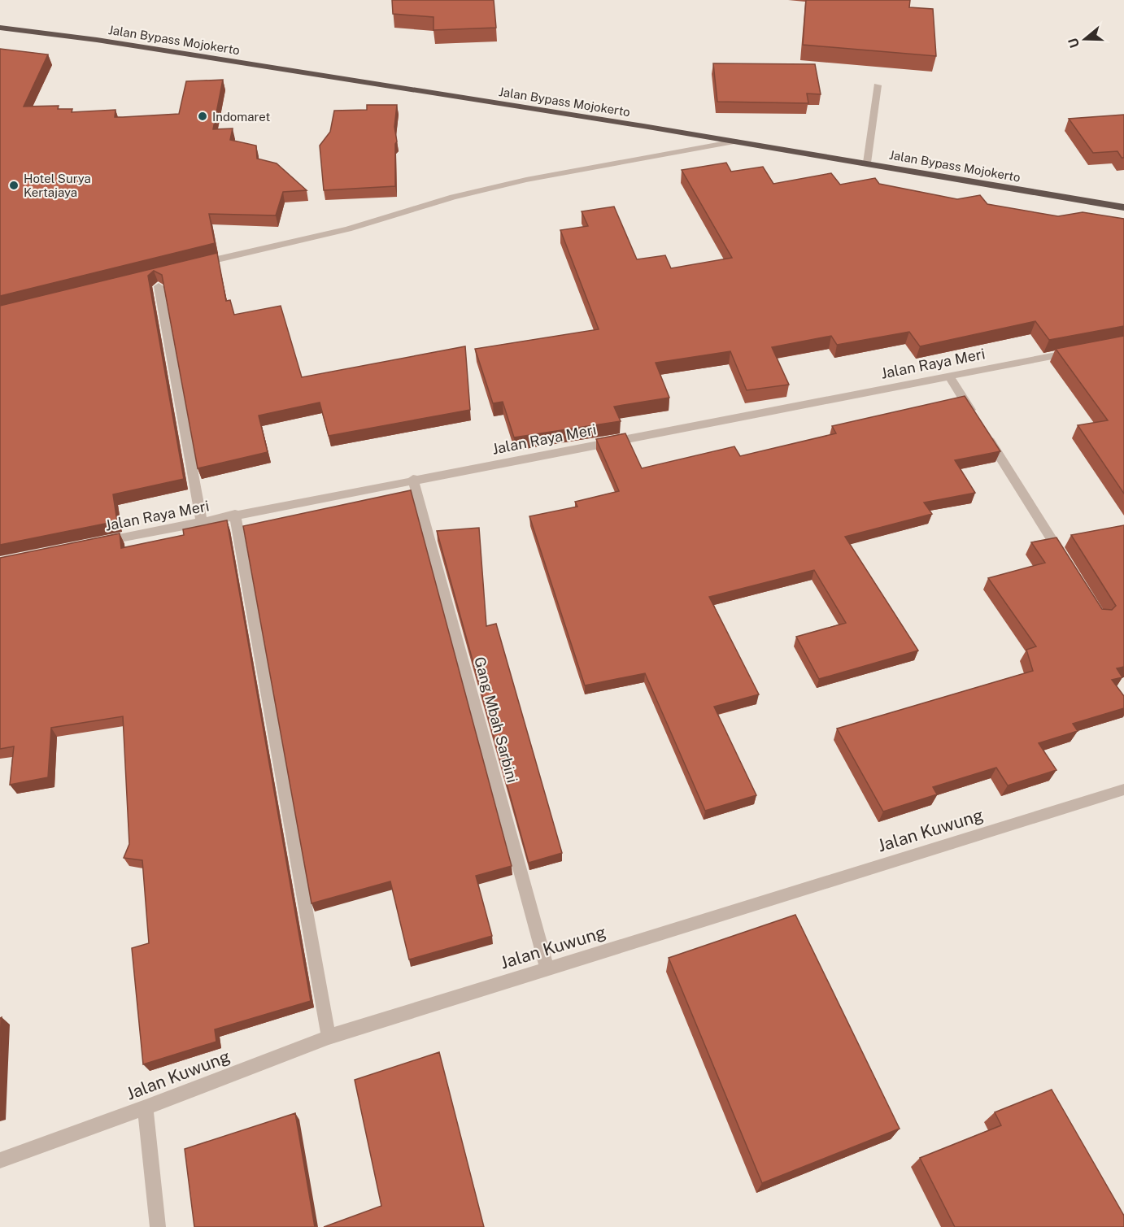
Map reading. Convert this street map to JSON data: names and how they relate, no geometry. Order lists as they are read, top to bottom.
{
  "streets": {
    "highway": ["Jalan Bypass Mojokerto"],
    "street": ["Jalan Raya Meri", "Gang Mbah Sarbini", "Jalan Kuwung"]
  },
  "crossings": [
    ["Jalan Raya Meri", "Gang Mbah Sarbini"],
    ["Gang Mbah Sarbini", "Jalan Kuwung"]
  ],
  "places": ["Indomaret", "Hotel Surya Kertajaya"],
  "north": "left"
}
